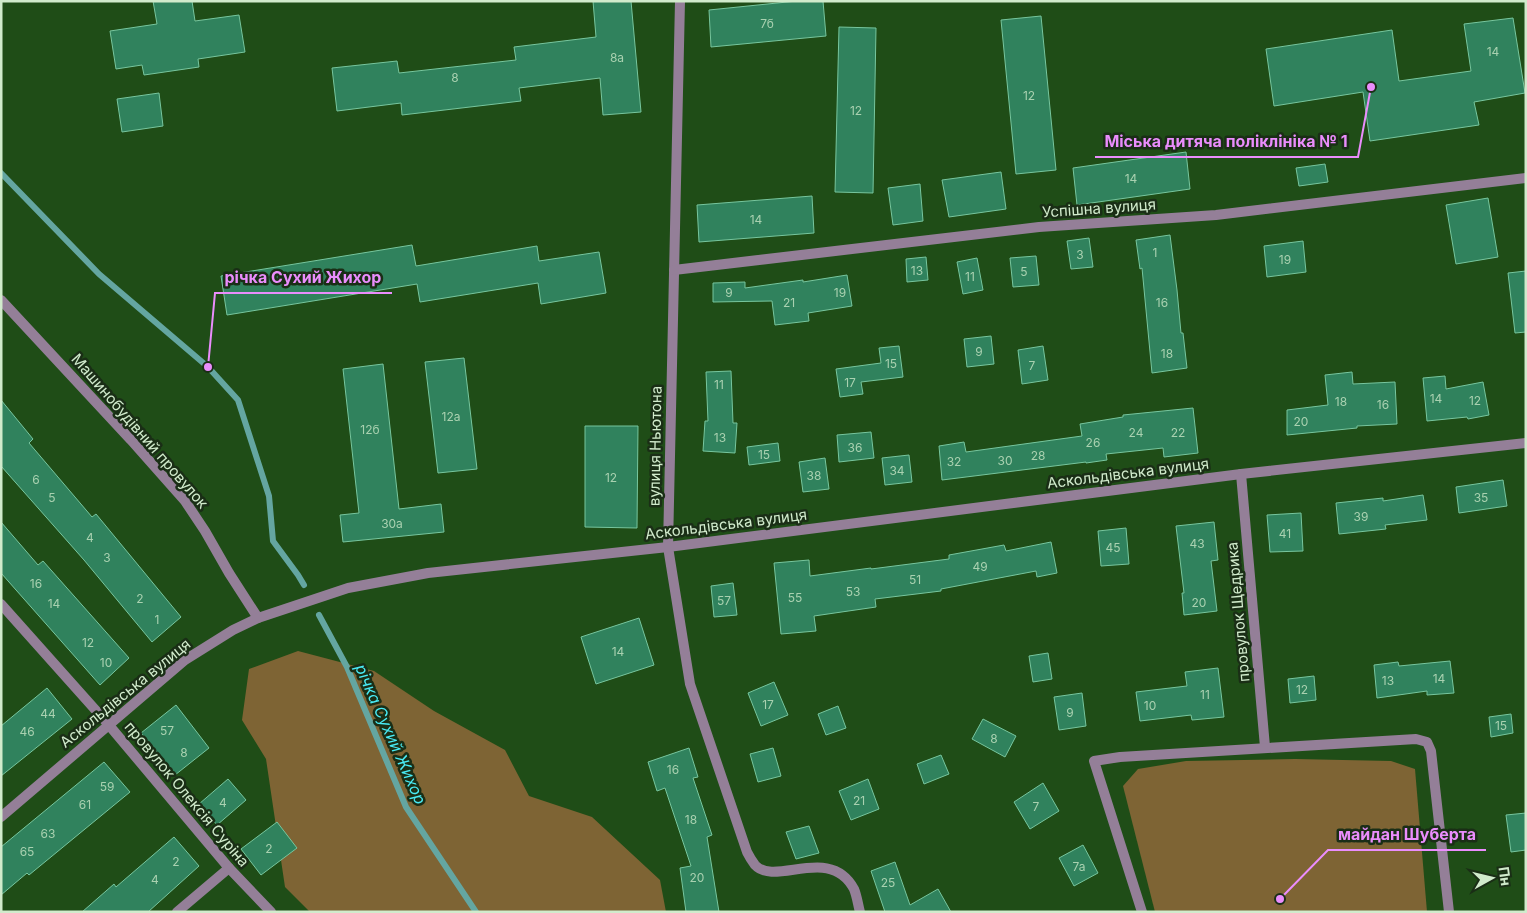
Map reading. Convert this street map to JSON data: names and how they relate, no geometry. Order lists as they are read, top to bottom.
{
  "streets": {
    "street": [
      "Успішна вулиця",
      "Машинобудівний провулок",
      "вулиця Ньютона",
      "Аскольдівська вулиця",
      "провулок Щедрика",
      "провулок Олексія Суріна"
    ]
  },
  "crossings": [
    ["Успішна вулиця", "вулиця Ньютона"],
    ["Машинобудівний провулок", "Аскольдівська вулиця"],
    ["вулиця Ньютона", "Аскольдівська вулиця"],
    ["Аскольдівська вулиця", "провулок Щедрика"],
    ["Аскольдівська вулиця", "провулок Олексія Суріна"]
  ],
  "water": ["річка Сухий Жихор"],
  "places": ["Міська дитяча поліклініка № 1", "річка Сухий Жихор", "майдан Шуберта"],
  "house_numbers": [
    "7б",
    "14",
    "8а",
    "8",
    "12",
    "12",
    "14",
    "14",
    "1",
    "3",
    "19",
    "13",
    "5",
    "11",
    "9",
    "19",
    "21",
    "16",
    "9",
    "18",
    "15",
    "7",
    "17",
    "11",
    "14",
    "12",
    "18",
    "16",
    "12а",
    "20",
    "12б",
    "24",
    "22",
    "13",
    "26",
    "36",
    "15",
    "28",
    "30",
    "32",
    "34",
    "38",
    "12",
    "6",
    "5",
    "35",
    "39",
    "30а",
    "41",
    "4",
    "43",
    "45",
    "3",
    "49",
    "51",
    "16",
    "53",
    "55",
    "2",
    "57",
    "20",
    "14",
    "1",
    "12",
    "14",
    "10",
    "14",
    "13",
    "12",
    "11",
    "17",
    "10",
    "9",
    "44",
    "15",
    "57",
    "46",
    "8",
    "8",
    "16",
    "59",
    "21",
    "4",
    "61",
    "7",
    "18",
    "63",
    "2",
    "65",
    "2",
    "7а",
    "20",
    "4",
    "25"
  ],
  "north": "right"
}
